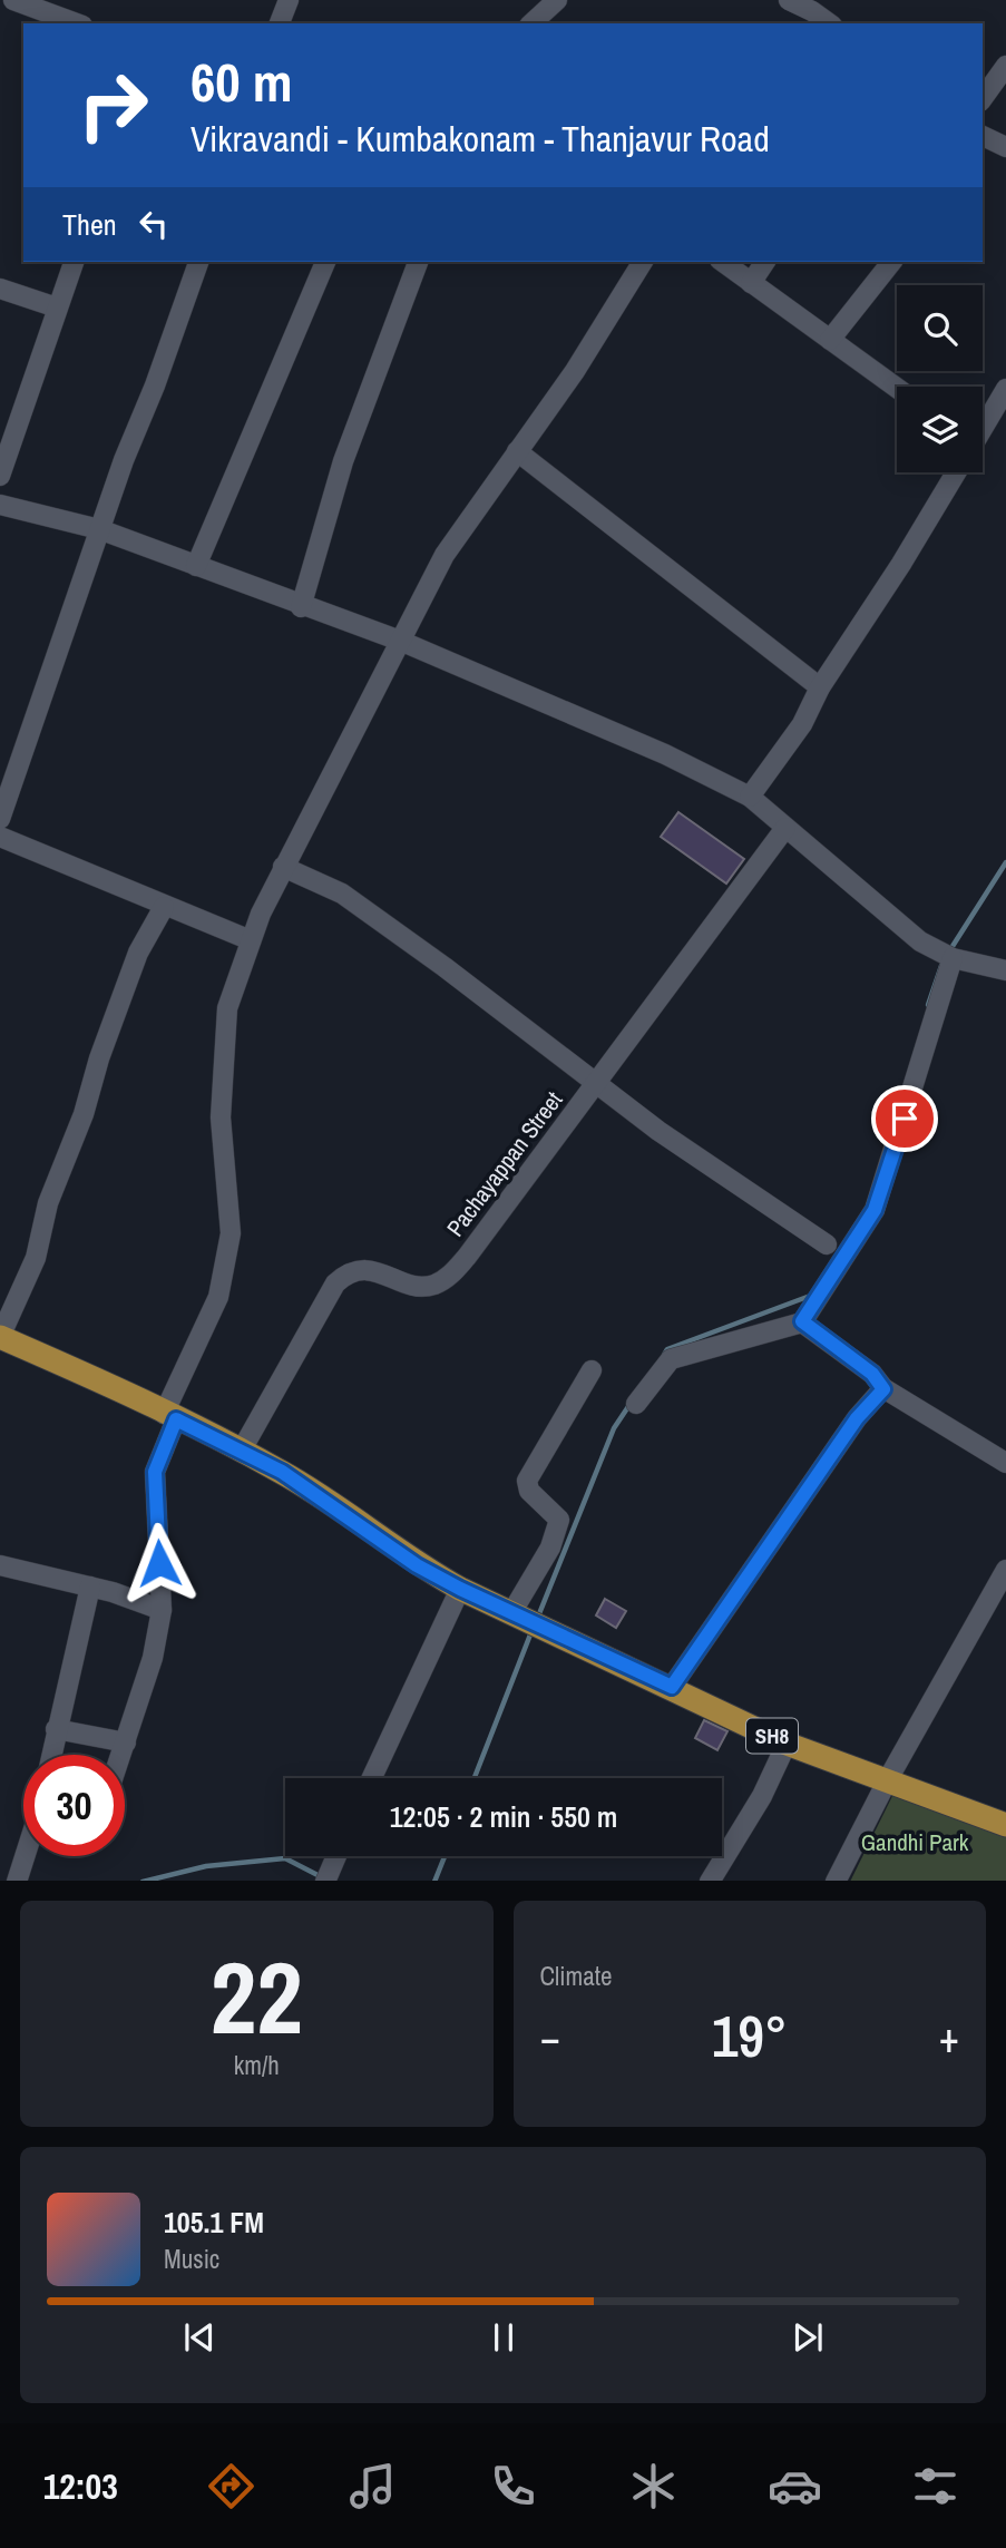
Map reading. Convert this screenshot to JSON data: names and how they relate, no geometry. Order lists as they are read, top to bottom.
{
  "streets": {
    "main road": ["SH8"],
    "street": ["Pachayappan Street"]
  },
  "crossings": [
    ["Pachayappan Street", "SH8"]
  ],
  "parks": ["Gandhi Park"],
  "page": {
    "turn": ["60 m", "Vikravandi - Kumbakonam - Thanjavur Road"],
    "then": "Then",
    "limit": "30",
    "trip": "12:05 · 2 min · 550 m",
    "tile": [
      ["22", "km/h"],
      "Climate"
    ],
    "heat": ["−", "19°", "+"],
    "song": ["105.1 FM", "Music"],
    "tabs": "12:03"
  }
}
